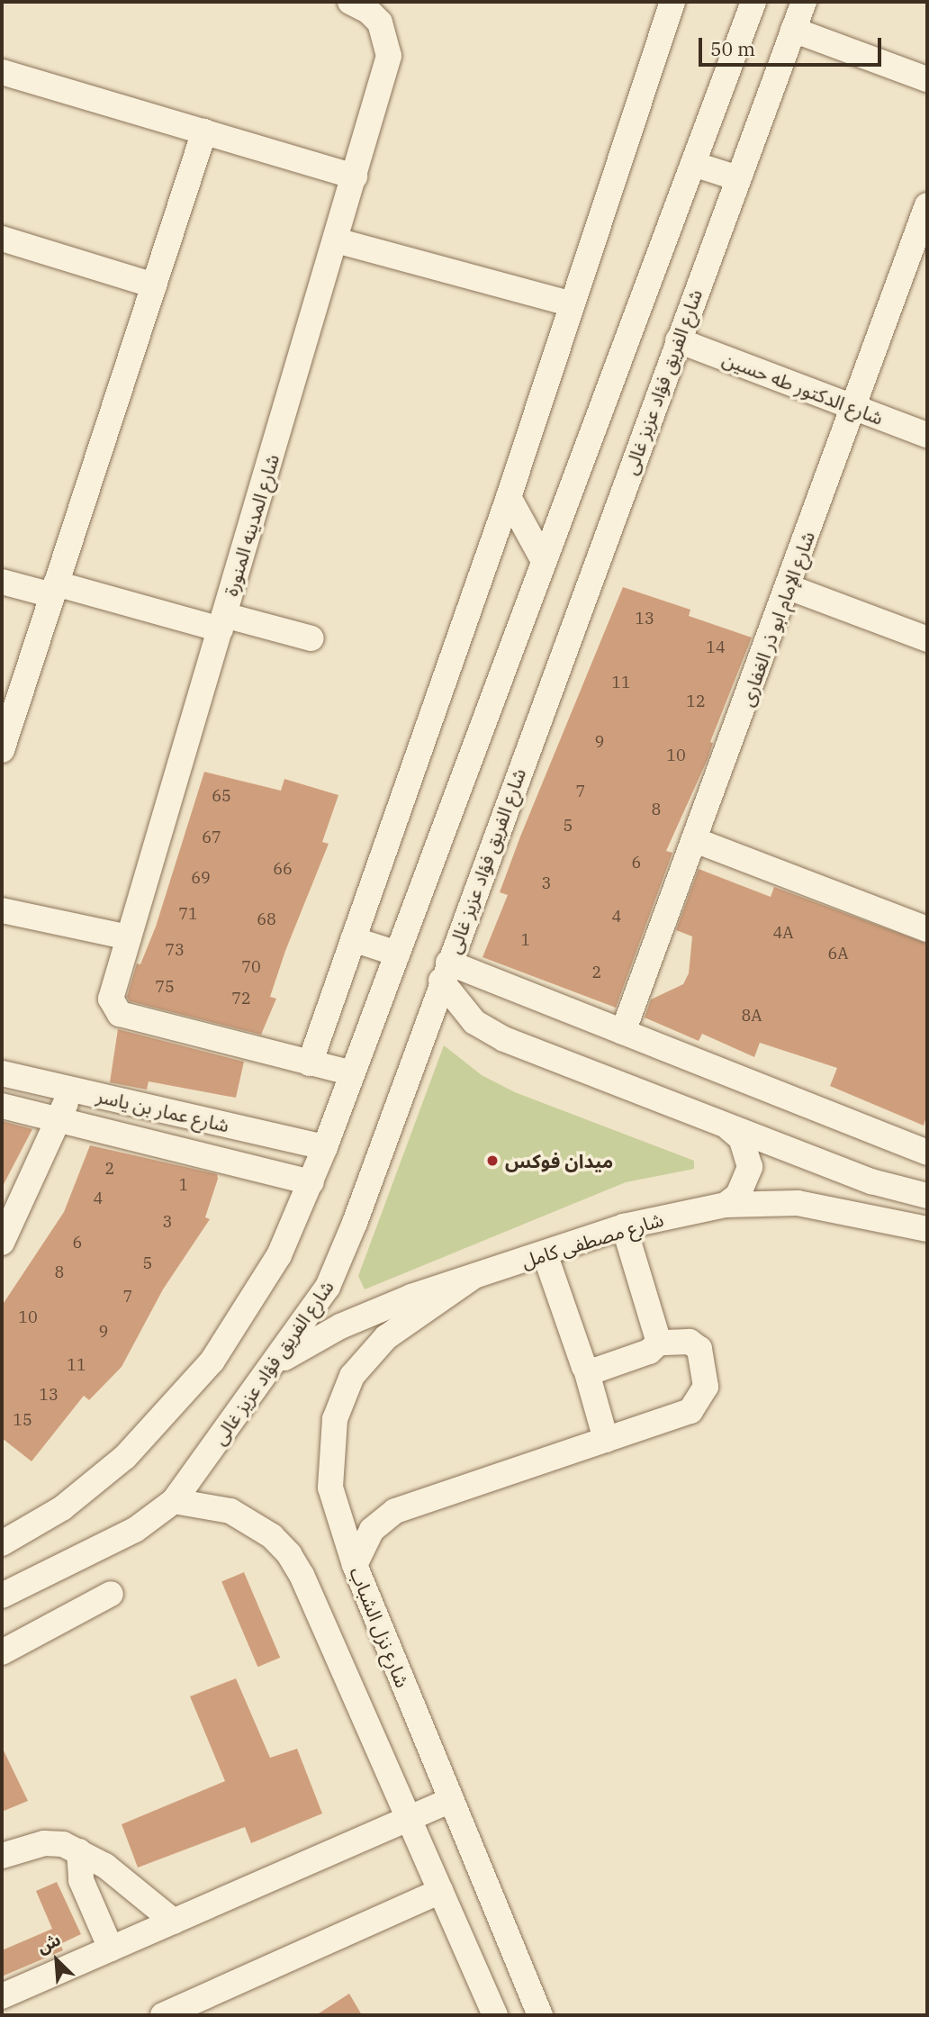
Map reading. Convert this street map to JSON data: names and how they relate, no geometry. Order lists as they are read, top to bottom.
{
  "streets": {
    "street": [
      "شارع الفريق فؤاد عزيز غالى",
      "شارع الدكتور طه حسين",
      "شارع المدينه المنورة",
      "شارع الإمام ابو ذر الغفارى",
      "شارع عمار بن ياسر",
      "شارع مصطفى كامل",
      "شارع نزل الشباب"
    ]
  },
  "crossings": [
    ["شارع الفريق فؤاد عزيز غالى", "شارع الدكتور طه حسين"],
    ["شارع الفريق فؤاد عزيز غالى", "شارع مصطفى كامل"],
    ["شارع الدكتور طه حسين", "شارع الإمام ابو ذر الغفارى"],
    ["شارع مصطفى كامل", "شارع نزل الشباب"]
  ],
  "places": ["ميدان فوكس"],
  "house_numbers": [
    "13",
    "14",
    "11",
    "12",
    "9",
    "10",
    "7",
    "65",
    "8",
    "5",
    "67",
    "6",
    "66",
    "69",
    "3",
    "71",
    "4",
    "68",
    "4A",
    "1",
    "73",
    "6A",
    "70",
    "2",
    "75",
    "72",
    "8A",
    "2",
    "1",
    "4",
    "3",
    "6",
    "5",
    "8",
    "7",
    "10",
    "9",
    "11",
    "13",
    "15"
  ],
  "scale_bar": "50 m",
  "north": "top left"
}
